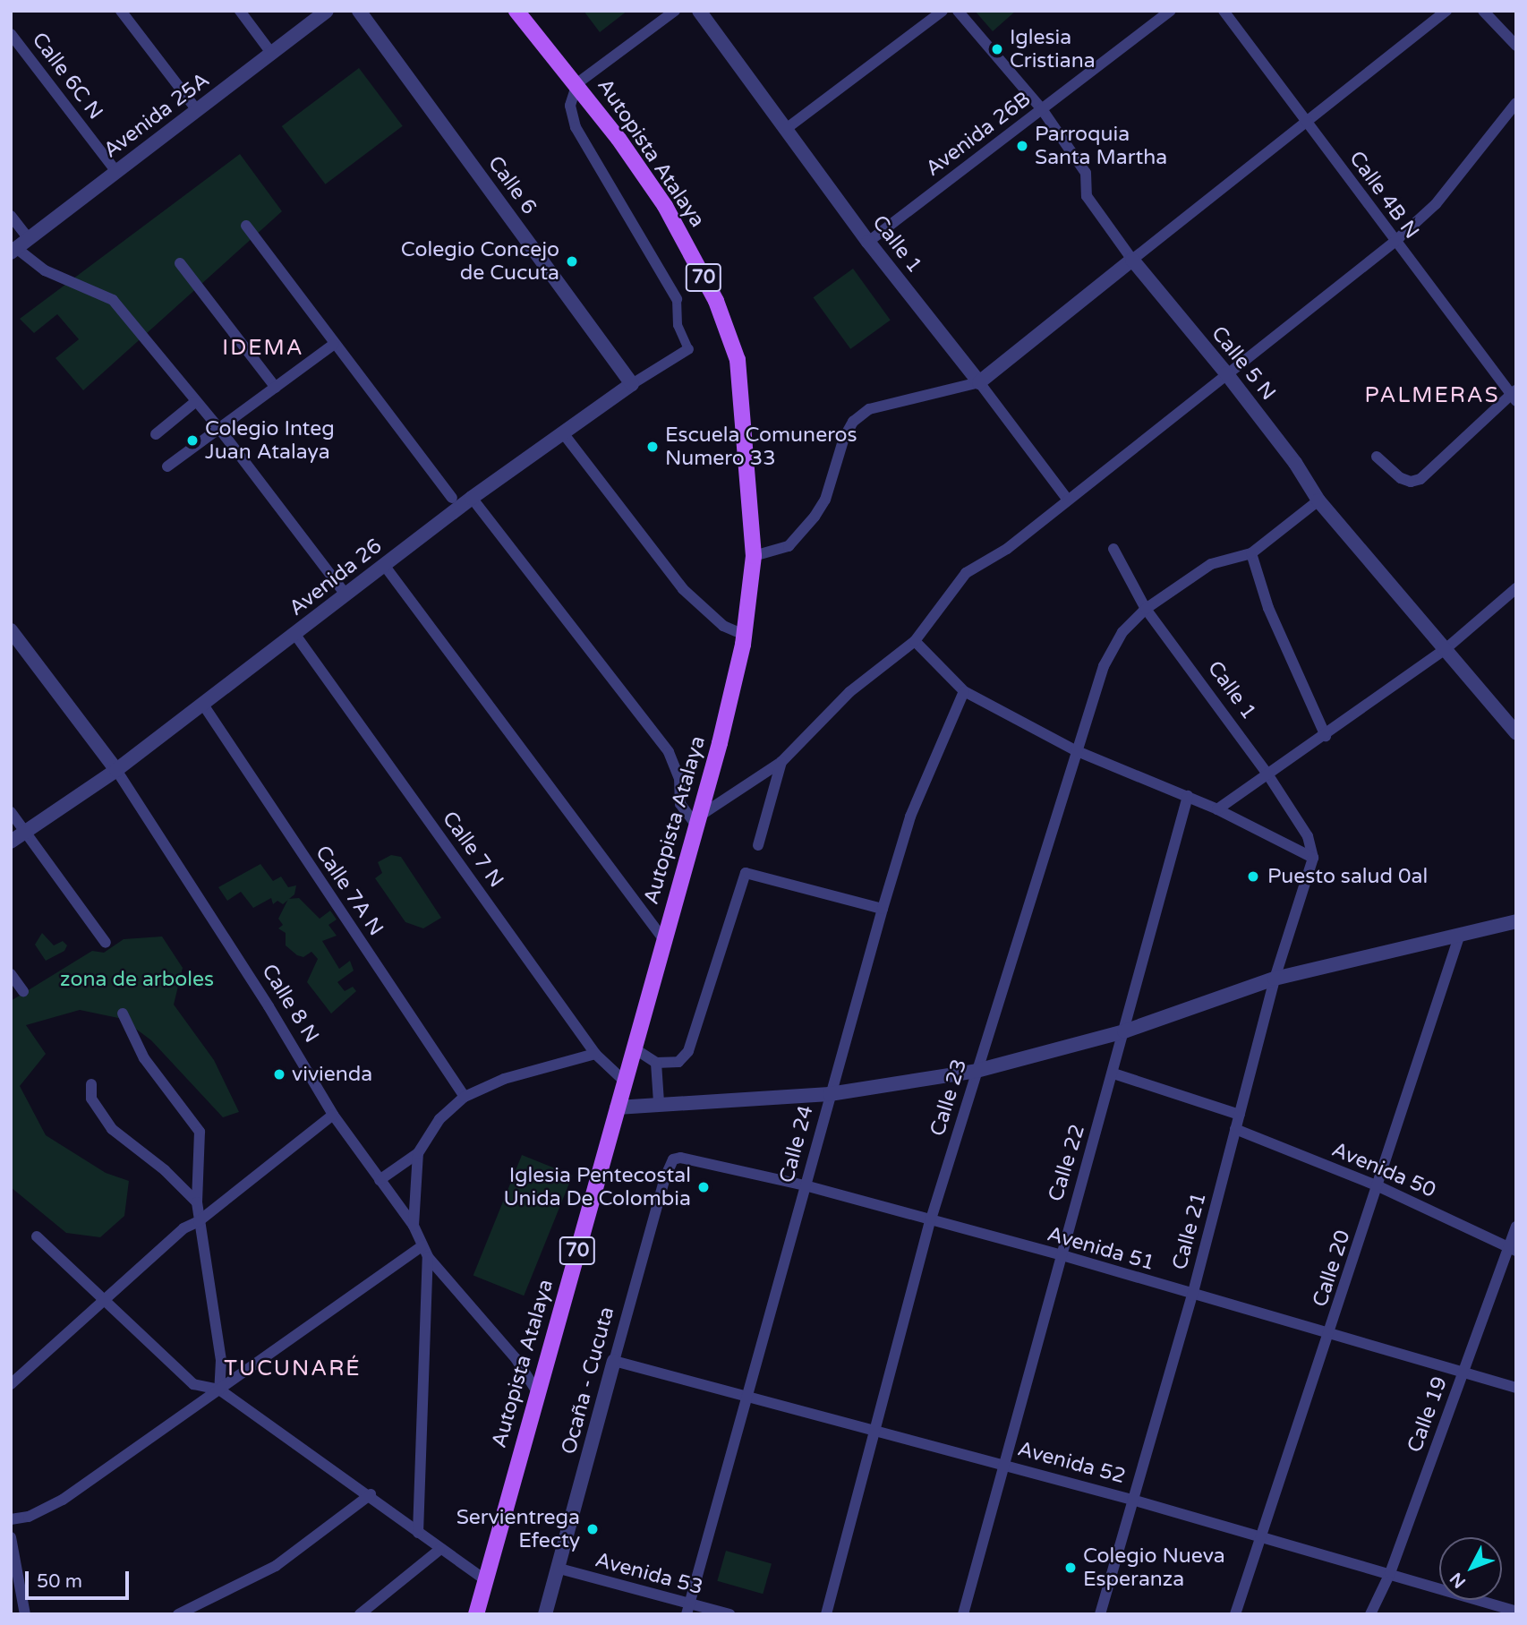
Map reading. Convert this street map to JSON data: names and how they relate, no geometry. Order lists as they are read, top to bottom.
{
  "streets": {
    "main road": ["Autopista Atalaya", "70"],
    "street": [
      "Calle 6C N",
      "Avenida 25A",
      "Avenida 26B",
      "Calle 6",
      "Calle 4B N",
      "Calle 1",
      "Calle 5 N",
      "Avenida 26",
      "Calle 7 N",
      "Calle 7A N",
      "Calle 8 N",
      "Calle 23",
      "Calle 24",
      "Calle 22",
      "Avenida 50",
      "Calle 21",
      "Avenida 51",
      "Calle 20",
      "Ocaña - Cucuta",
      "Calle 19",
      "Avenida 52",
      "Avenida 53"
    ]
  },
  "crossings": [
    ["Calle 6C N", "Avenida 25A"],
    ["Avenida 26B", "Calle 1"],
    ["Avenida 26B", "Calle 5 N"],
    ["Autopista Atalaya", "Calle 7 N"],
    ["Autopista Atalaya", "Calle 8 N"],
    ["Calle 6", "Avenida 26"],
    ["Calle 1", "Calle 23"],
    ["Calle 1", "Calle 21"],
    ["Avenida 26", "Calle 7 N"],
    ["Avenida 26", "Calle 7A N"],
    ["Avenida 26", "Calle 8 N"],
    ["Calle 23", "Avenida 51"],
    ["Calle 23", "Avenida 52"],
    ["Calle 24", "Avenida 51"],
    ["Calle 24", "Avenida 52"],
    ["Calle 24", "Avenida 53"],
    ["Calle 22", "Avenida 51"],
    ["Calle 22", "Avenida 52"],
    ["Avenida 50", "Calle 21"],
    ["Avenida 50", "Calle 20"],
    ["Avenida 50", "Calle 19"],
    ["Calle 21", "Avenida 51"],
    ["Calle 21", "Avenida 52"],
    ["Avenida 51", "Calle 20"],
    ["Avenida 51", "Ocaña - Cucuta"],
    ["Avenida 51", "Calle 19"],
    ["Calle 20", "Avenida 52"],
    ["Ocaña - Cucuta", "Avenida 52"],
    ["Ocaña - Cucuta", "Avenida 53"],
    ["Calle 19", "Avenida 52"]
  ],
  "districts": ["IDEMA", "PALMERAS", "TUCUNARÉ"],
  "parks": ["zona de arboles"],
  "places": [
    "Iglesia Cristiana",
    "Parroquia Santa Martha",
    "Colegio Concejo de Cucuta",
    "Colegio Integ Juan Atalaya",
    "Escuela Comuneros Numero 33",
    "Puesto salud 0al",
    "vivienda",
    "Iglesia Pentecostal Unida De Colombia",
    "Servientrega Efecty",
    "Colegio Nueva Esperanza"
  ],
  "scale_bar": "50 m",
  "north": "bottom left"
}
